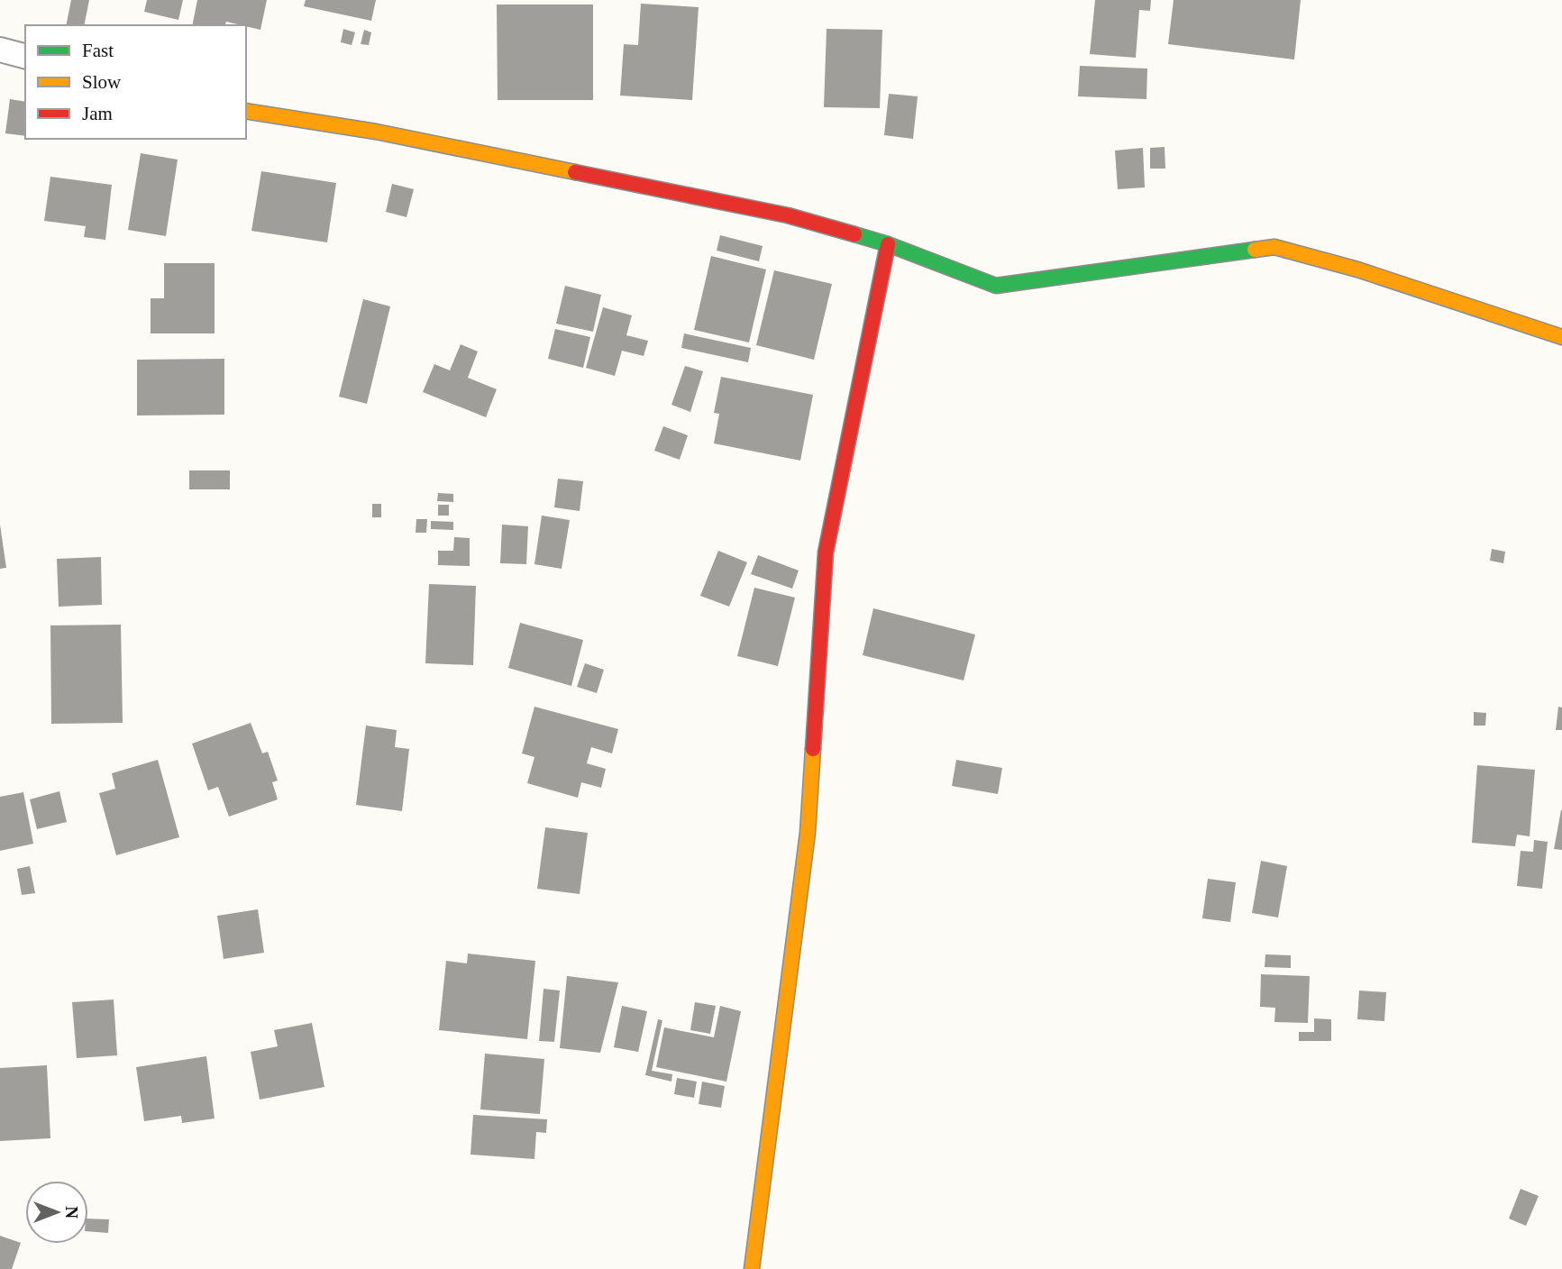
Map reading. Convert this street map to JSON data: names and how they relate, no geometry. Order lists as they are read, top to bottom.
{
  "legend": ["Fast", "Slow", "Jam"],
  "north": "right"
}
